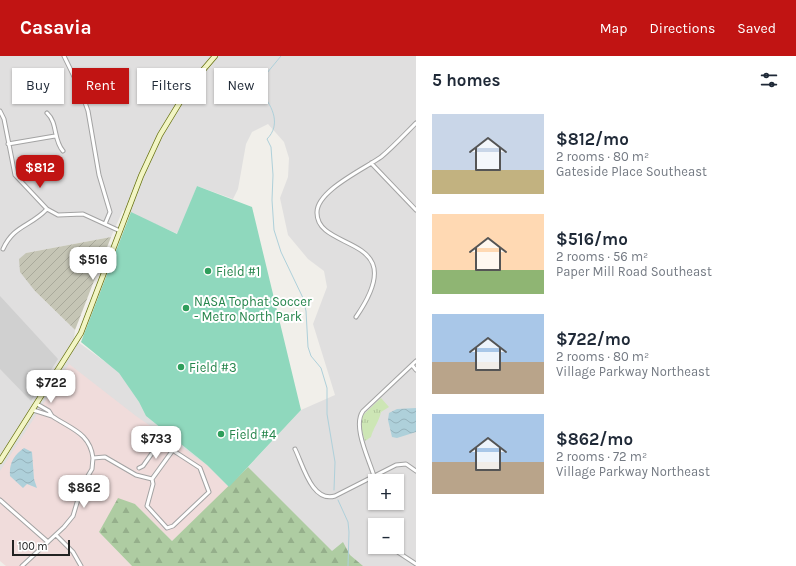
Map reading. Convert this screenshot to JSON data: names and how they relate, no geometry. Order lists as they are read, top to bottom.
{
  "places": [
    "Field #1",
    "NASA Tophat Soccer - Metro North Park",
    "Field #3",
    "Field #4"
  ],
  "scale_bar": "100 m",
  "page": {
    "header": "Casavia",
    "nav": ["Map", "Directions", "Saved"],
    "heading": "5 homes",
    "chip": [
      "Buy",
      "Rent",
      "Filters",
      "New"
    ],
    "list": [
      {
        "name": "$812/mo",
        "note": "2 rooms · 80 m² · Gateside Place Southeast"
      },
      {
        "name": "$516/mo",
        "note": "2 rooms · 56 m² · Paper Mill Road Southeast"
      },
      {
        "name": "$722/mo",
        "note": "2 rooms · 80 m² · Village Parkway Northeast"
      },
      {
        "name": "$862/mo",
        "note": "2 rooms · 72 m² · Village Parkway Northeast"
      }
    ],
    "price": [
      "$812",
      "$516",
      "$722",
      "$733",
      "$862"
    ],
    "map_buttons": ["+", "−"],
    "scale": "100 m"
  }
}
